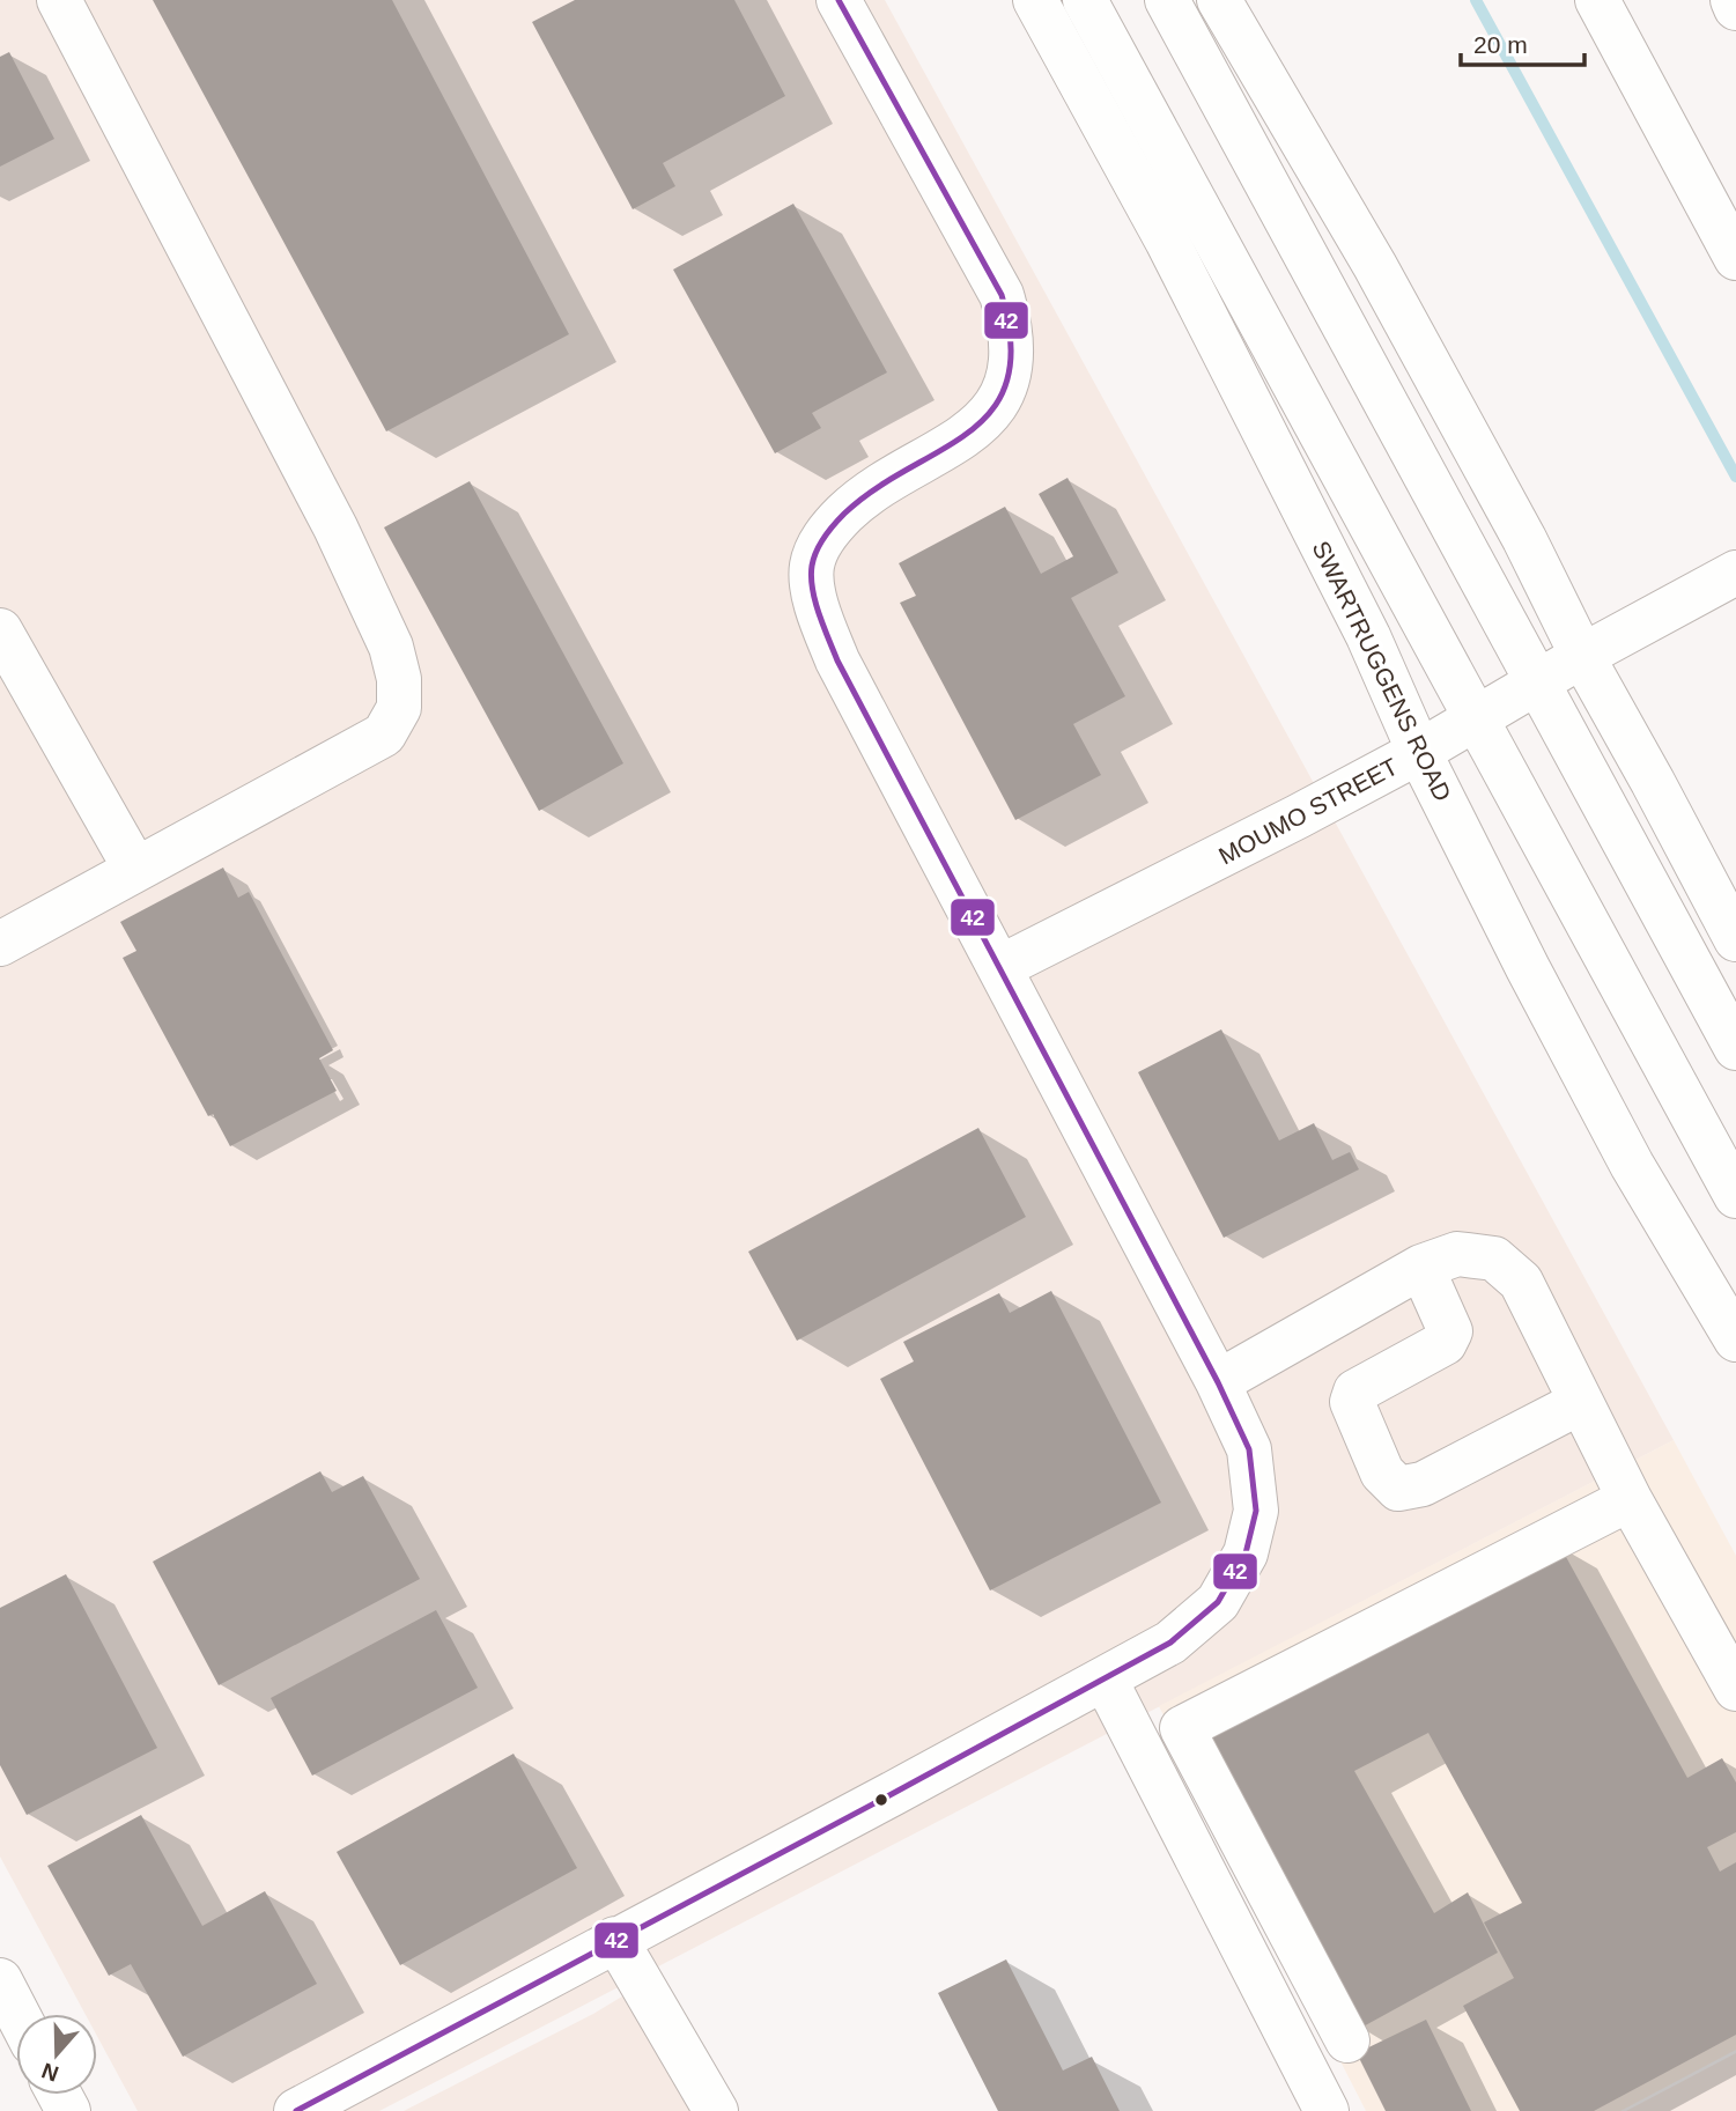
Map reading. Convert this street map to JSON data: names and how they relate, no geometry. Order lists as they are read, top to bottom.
{
  "streets": {
    "street": ["SWARTRUGGENS ROAD", "MOUMO STREET"]
  },
  "crossings": [
    ["SWARTRUGGENS ROAD", "MOUMO STREET"]
  ],
  "lines": ["transit line 42"],
  "scale_bar": "20 m",
  "north": "bottom"
}
